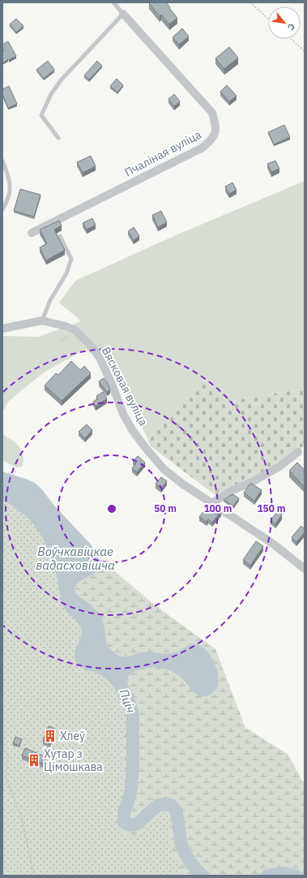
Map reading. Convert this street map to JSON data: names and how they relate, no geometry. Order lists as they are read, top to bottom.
{
  "streets": {
    "street": ["Пчаліная вуліца", "Вясковая вуліца"]
  },
  "water": ["Воўчкавіцкае вадасховішча", "Пціч"],
  "places": {
    "building": ["Хлеў", "Хутар з Цімошкава"]
  },
  "north": "bottom right",
  "rings": ["50 m", "100 m", "150 m"]
}
